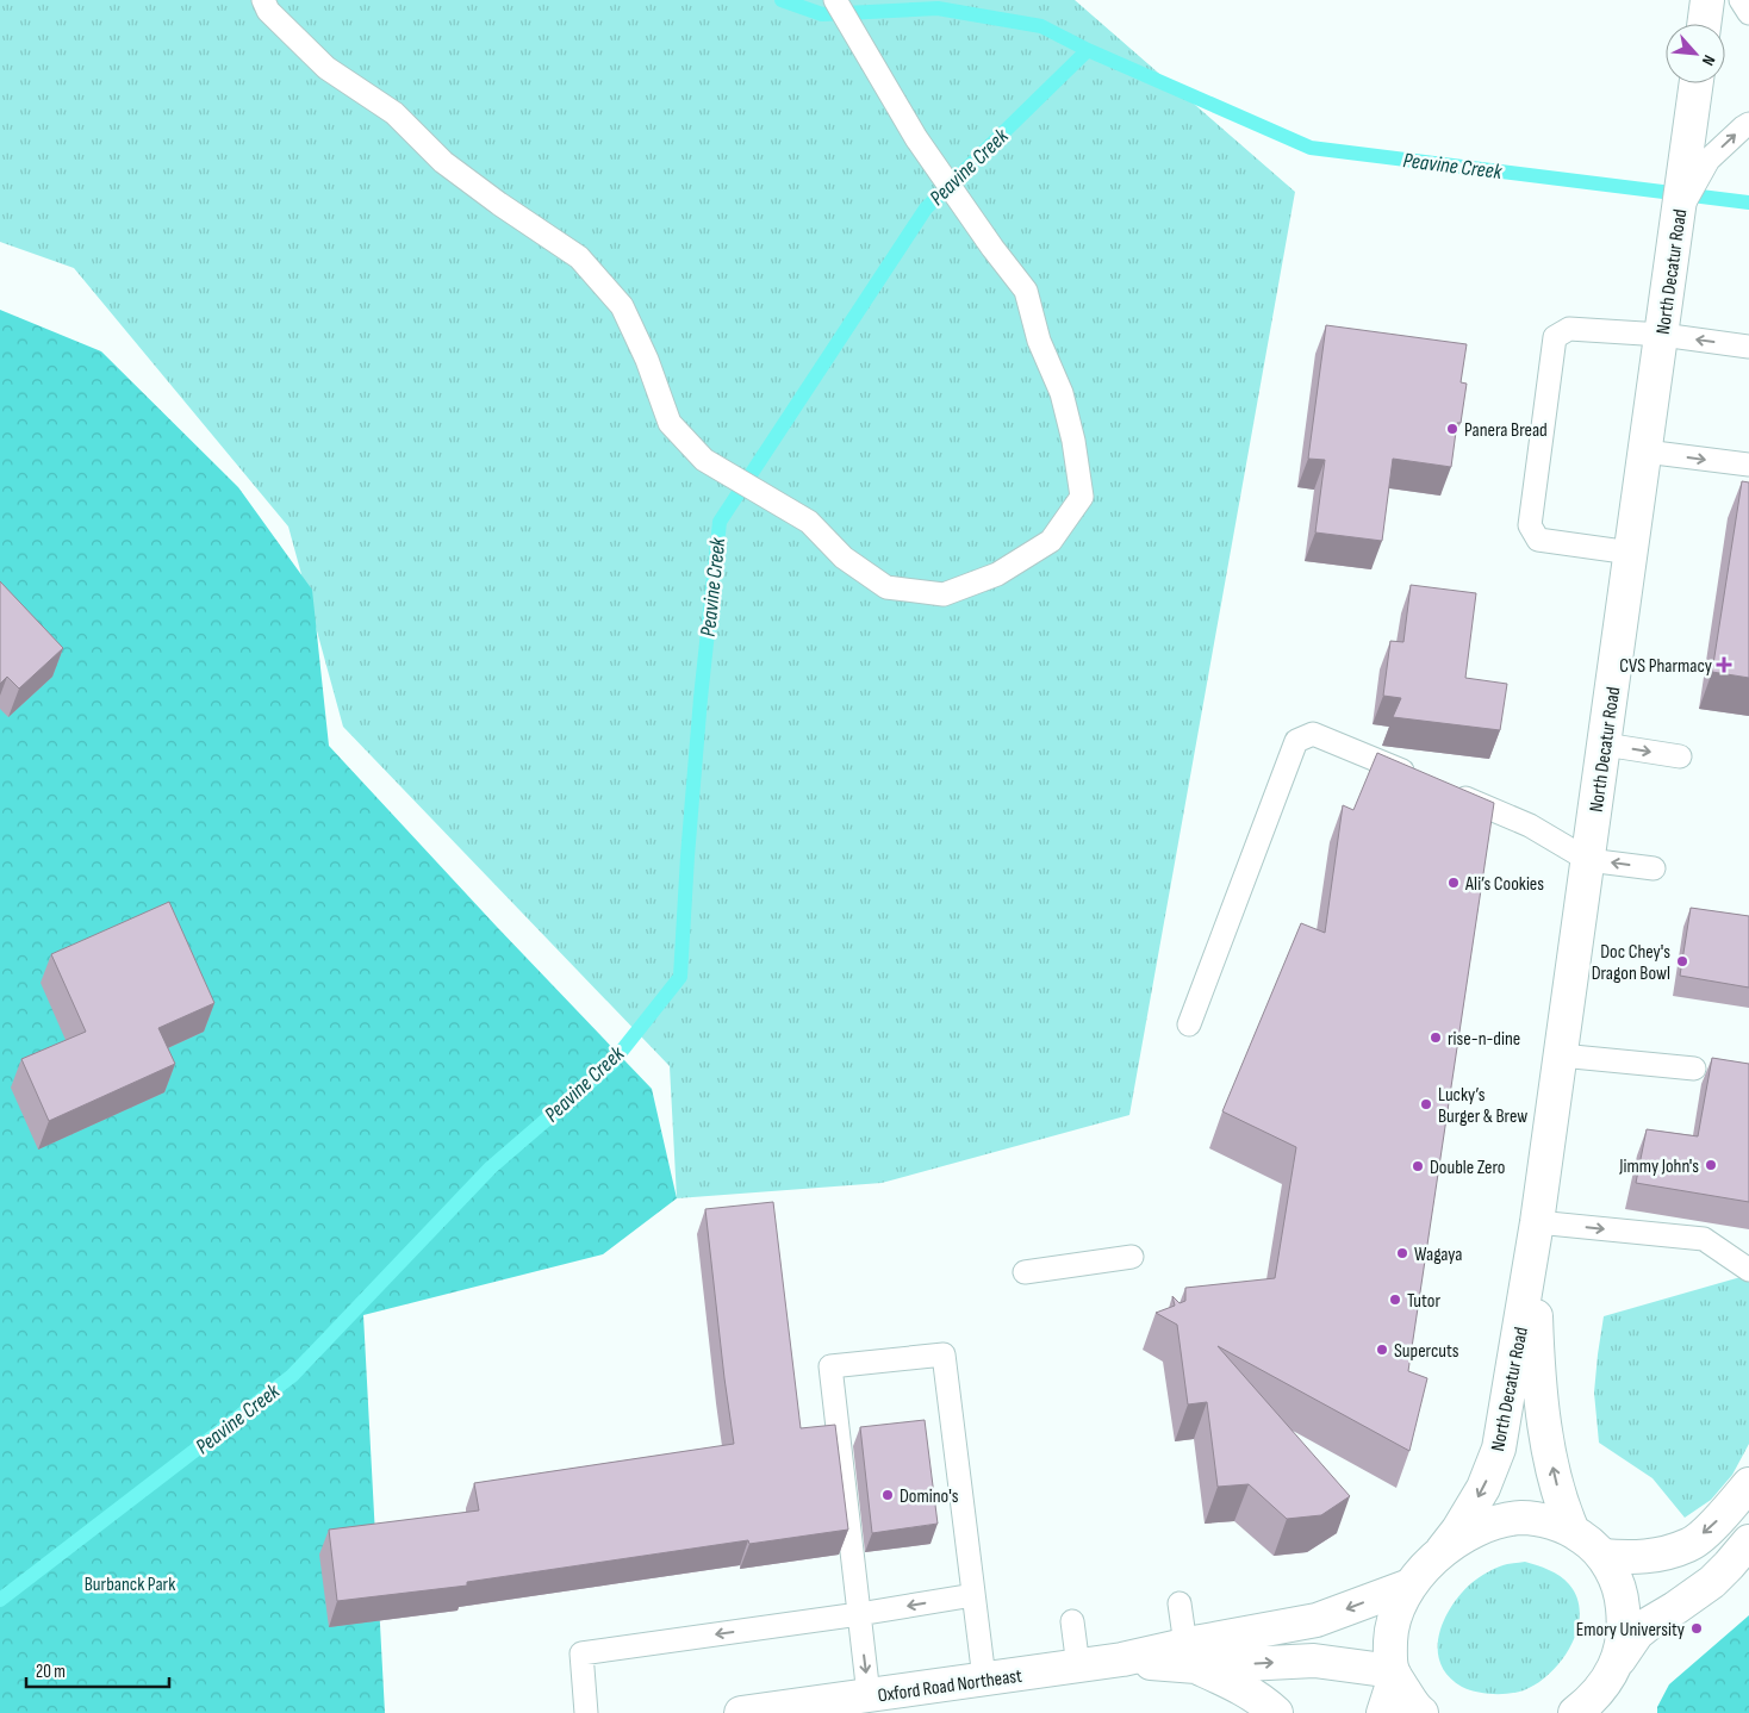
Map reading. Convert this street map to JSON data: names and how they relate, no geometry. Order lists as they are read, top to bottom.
{
  "streets": {
    "main road": ["North Decatur Road", "Oxford Road Northeast"]
  },
  "water": ["Peavine Creek"],
  "parks": ["Burbanck Park"],
  "places": {
    "other": [
      "Panera Bread",
      "Ali’s Cookies",
      "Doc Chey's Dragon Bowl",
      "rise-n-dine",
      "Lucky’s Burger & Brew",
      "Jimmy John's",
      "Double Zero",
      "Wagaya",
      "Tutor",
      "Supercuts",
      "Domino's",
      "Emory University"
    ],
    "health": ["CVS Pharmacy"]
  },
  "scale_bar": "20 m",
  "north": "bottom right"
}
